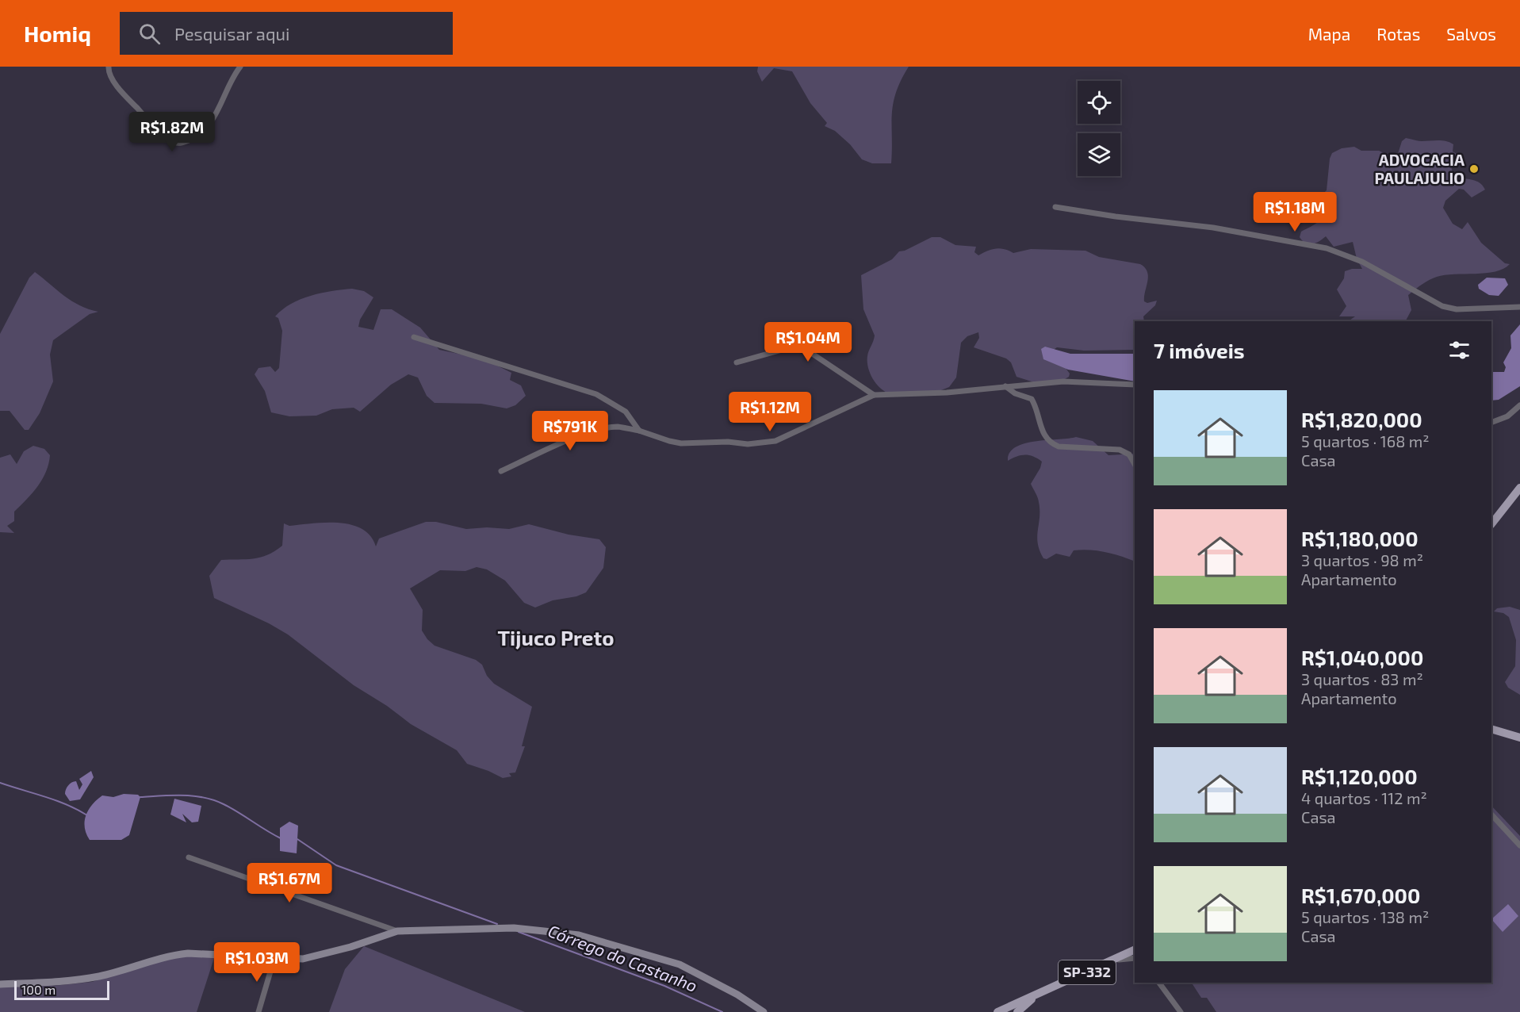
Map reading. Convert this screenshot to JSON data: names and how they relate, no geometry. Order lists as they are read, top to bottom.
{
  "streets": {
    "main road": ["SP-332"]
  },
  "districts": ["Tijuco Preto"],
  "water": ["Córrego do Castanho"],
  "places": ["ADVOCACIA PAULAJULIO"],
  "scale_bar": "100 m",
  "page": {
    "header": "Homiq",
    "search": "Pesquisar aqui",
    "nav": ["Mapa", "Rotas", "Salvos"],
    "price": [
      "R$1.82M",
      "R$1.18M",
      "R$1.04M",
      "R$1.12M",
      "R$791K",
      "R$1.67M",
      "R$1.03M"
    ],
    "heading": "7 imóveis",
    "list": [
      {
        "name": "R$1,820,000",
        "note": "5 quartos · 168 m² · Casa"
      },
      {
        "name": "R$1,180,000",
        "note": "3 quartos · 98 m² · Apartamento"
      },
      {
        "name": "R$1,040,000",
        "note": "3 quartos · 83 m² · Apartamento"
      },
      {
        "name": "R$1,120,000",
        "note": "4 quartos · 112 m² · Casa"
      },
      {
        "name": "R$1,670,000",
        "note": "5 quartos · 138 m² · Casa"
      }
    ],
    "scale": "100 m"
  }
}
